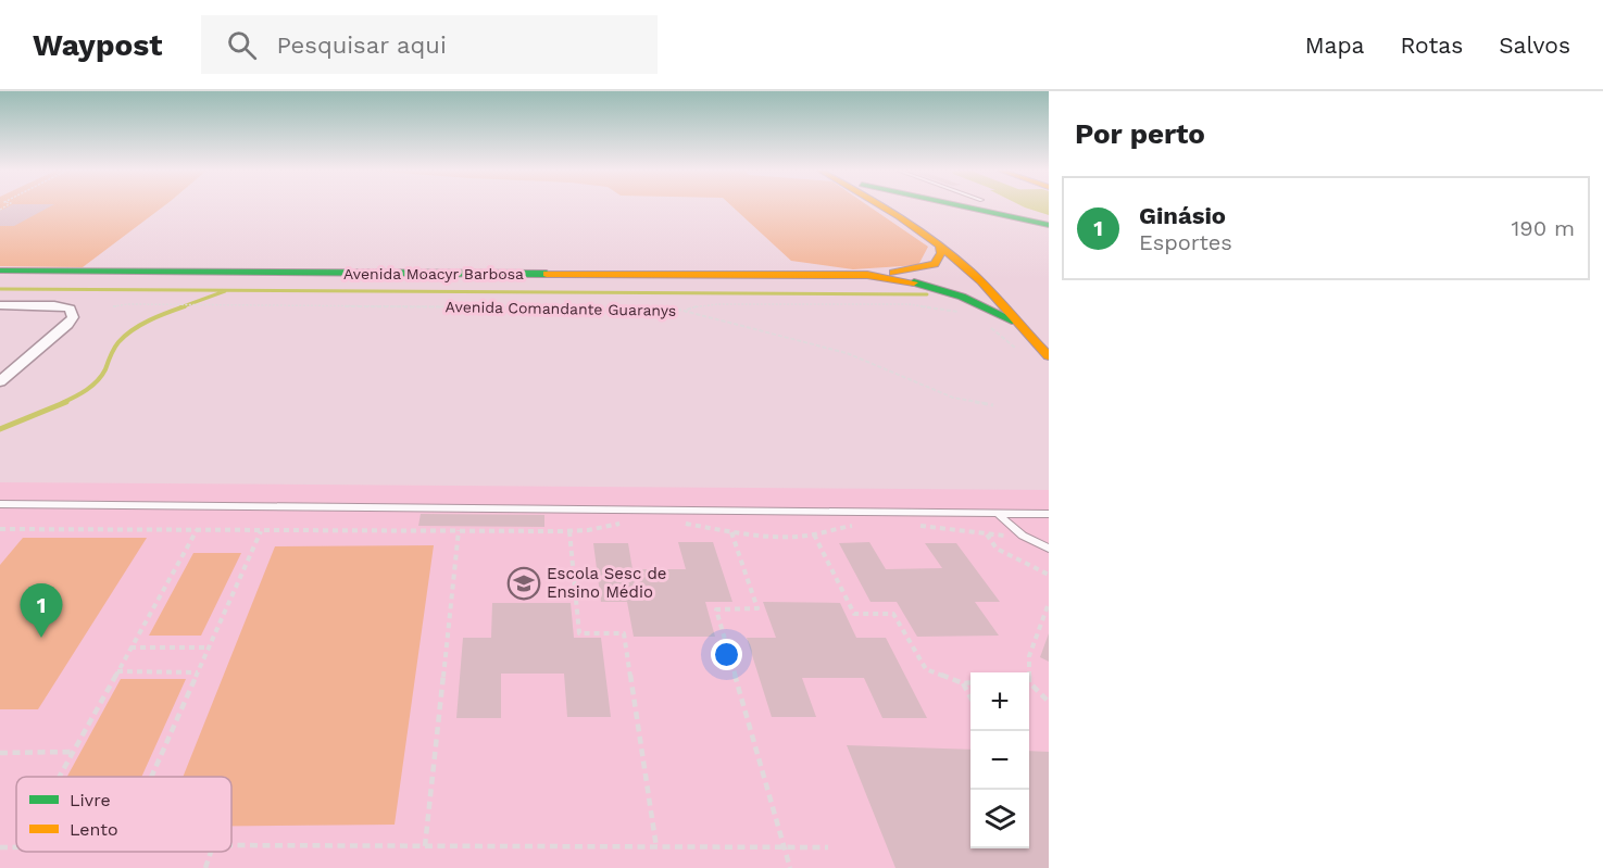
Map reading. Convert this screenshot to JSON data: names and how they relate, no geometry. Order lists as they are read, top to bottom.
{
  "streets": {
    "main road": ["Avenida Moacyr Barbosa"],
    "path": ["Avenida Comandante Guaranys"]
  },
  "places": {
    "school or university": ["Escola Sesc de Ensino Médio"]
  },
  "legend": ["Livre", "Lento"],
  "page": {
    "header": "Waypost",
    "search": "Pesquisar aqui",
    "nav": ["Mapa", "Rotas", "Salvos"],
    "heading": "Por perto",
    "list": [
      {
        "mark": "1",
        "name": "Ginásio",
        "note": "Esportes",
        "value": "190 m"
      }
    ],
    "pins": "1",
    "map_buttons": ["+", "−"]
  }
}
